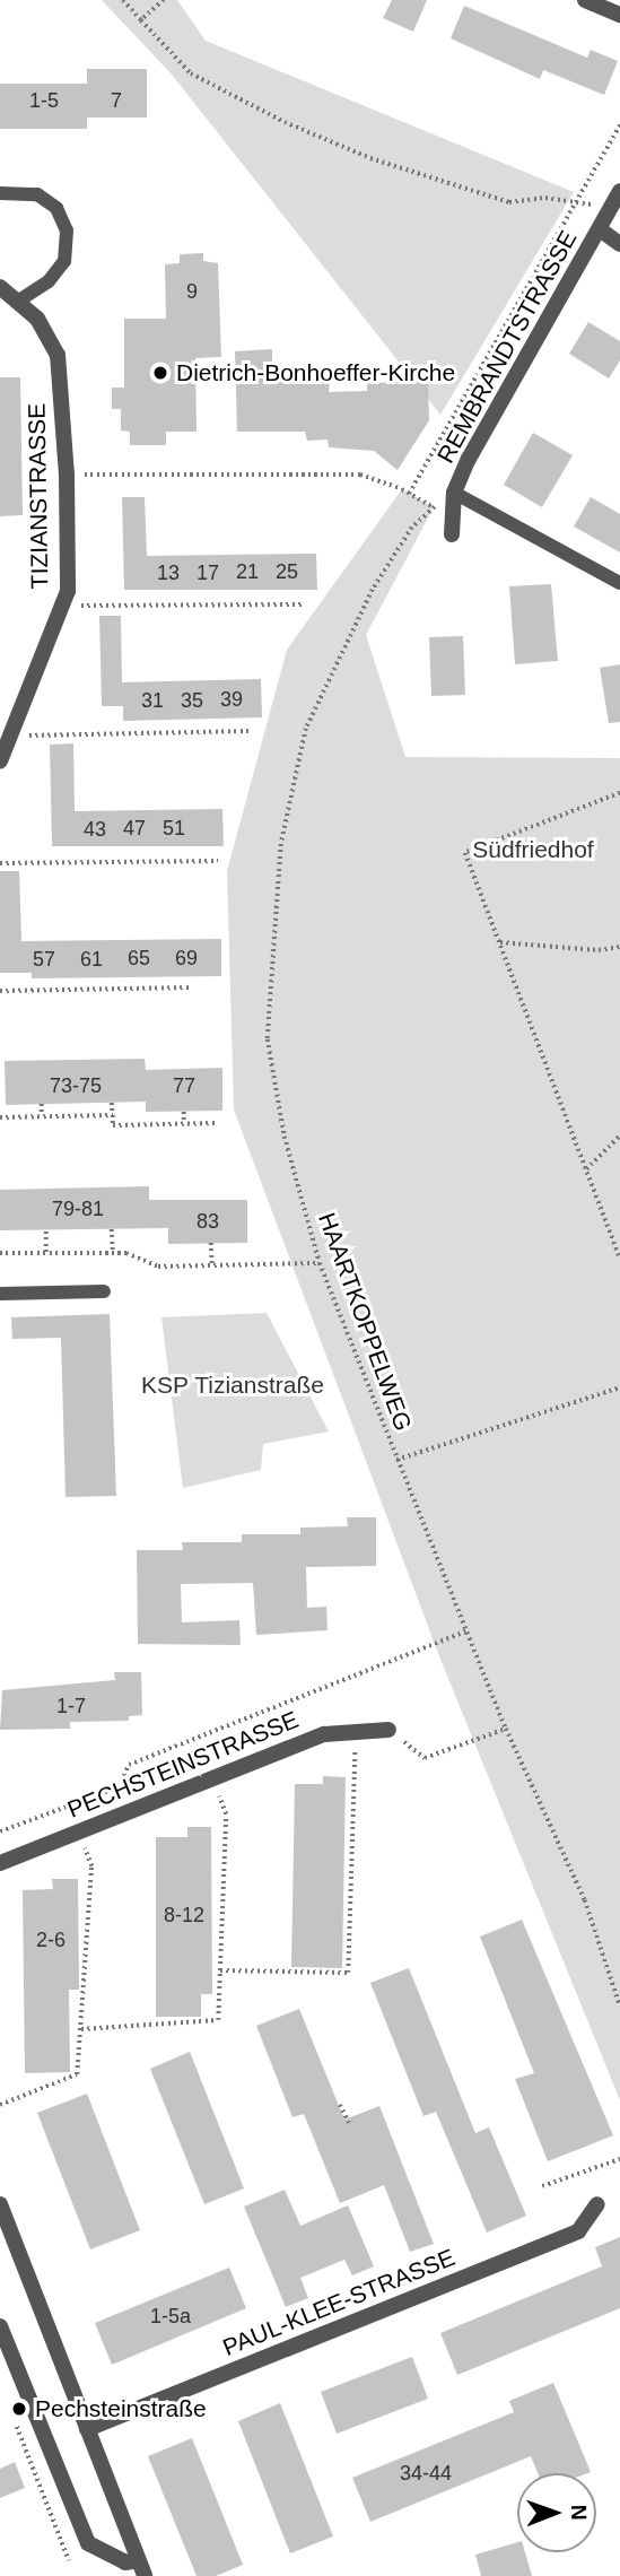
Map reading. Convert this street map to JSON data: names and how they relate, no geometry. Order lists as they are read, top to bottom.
{
  "streets": {
    "street": [
      "REMBRANDTSTRASSE",
      "TIZIANSTRASSE",
      "PECHSTEINSTRASSE",
      "PAUL-KLEE-STRASSE"
    ],
    "path": ["HAARTKOPPELWEG"]
  },
  "parks": ["Südfriedhof", "KSP Tizianstraße"],
  "places": ["Dietrich-Bonhoeffer-Kirche", "Pechsteinstraße"],
  "house_numbers": [
    "1-5",
    "7",
    "9",
    "21",
    "25",
    "13",
    "17",
    "39",
    "31",
    "35",
    "47",
    "51",
    "43",
    "65",
    "69",
    "57",
    "61",
    "73-75",
    "77",
    "79-81",
    "83",
    "1-7",
    "8-12",
    "2-6",
    "1-5a",
    "34-44"
  ],
  "north": "right"
}
